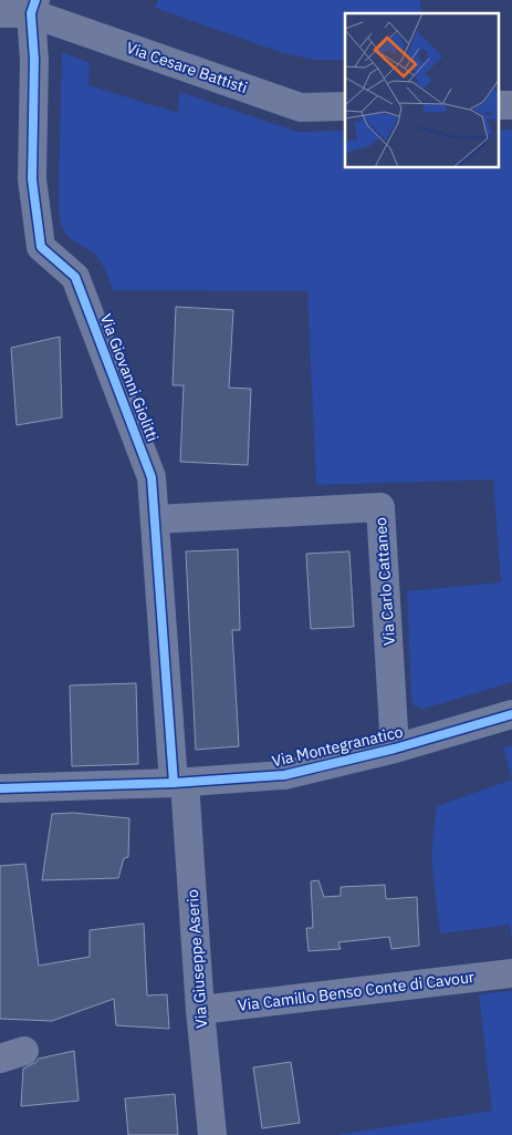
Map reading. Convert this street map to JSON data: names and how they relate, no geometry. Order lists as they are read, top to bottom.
{
  "streets": {
    "street": [
      "Via Cesare Battisti",
      "Via Giovanni Giolitti",
      "Via Carlo Cattaneo",
      "Via Montegranatico",
      "Via Giuseppe Aserio",
      "Via Camillo Benso Conte di Cavour"
    ]
  },
  "crossings": [
    ["Via Cesare Battisti", "Via Giovanni Giolitti"],
    ["Via Giovanni Giolitti", "Via Carlo Cattaneo"],
    ["Via Giovanni Giolitti", "Via Montegranatico"],
    ["Via Giovanni Giolitti", "Via Giuseppe Aserio"],
    ["Via Carlo Cattaneo", "Via Montegranatico"],
    ["Via Montegranatico", "Via Giuseppe Aserio"],
    ["Via Giuseppe Aserio", "Via Camillo Benso Conte di Cavour"]
  ]
}
